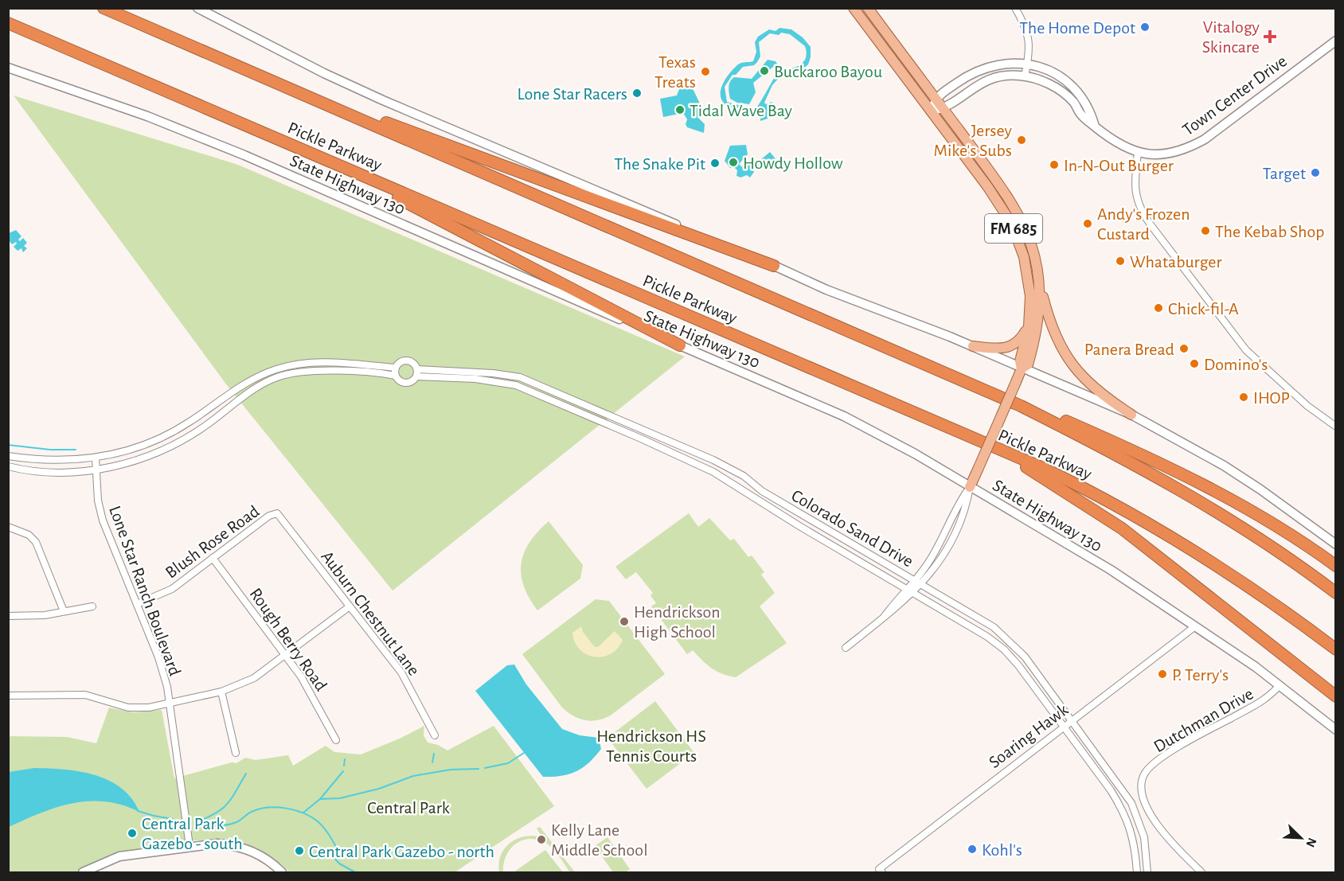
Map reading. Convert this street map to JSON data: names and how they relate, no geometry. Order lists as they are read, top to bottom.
{
  "streets": {
    "highway": ["Pickle Parkway"],
    "main road": ["Town Center Drive", "State Highway 130", "FM 685"],
    "street": [
      "Colorado Sand Drive",
      "Blush Rose Road",
      "Lone Star Ranch Boulevard",
      "Auburn Chestnut Lane",
      "Rough Berry Road",
      "Dutchman Drive",
      "Soaring Hawk"
    ]
  },
  "crossings": [
    ["Town Center Drive", "FM 685"],
    ["State Highway 130", "FM 685"],
    ["State Highway 130", "Dutchman Drive"],
    ["State Highway 130", "Soaring Hawk"],
    ["Colorado Sand Drive", "Soaring Hawk"],
    ["Blush Rose Road", "Lone Star Ranch Boulevard"],
    ["Blush Rose Road", "Auburn Chestnut Lane"],
    ["Blush Rose Road", "Rough Berry Road"]
  ],
  "parks": ["Hendrickson HS Tennis Courts", "Central Park"],
  "places": {
    "other": [
      "The Home Depot",
      "Buckaroo Bayou",
      "Texas Treats",
      "Lone Star Racers",
      "Tidal Wave Bay",
      "Jersey Mike's Subs",
      "Howdy Hollow",
      "The Snake Pit",
      "In-N-Out Burger",
      "Target",
      "Andy's Frozen Custard",
      "The Kebab Shop",
      "Whataburger",
      "Chick-fil-A",
      "Panera Bread",
      "Domino's",
      "IHOP",
      "Hendrickson High School",
      "P. Terry's",
      "Central Park Gazebo - south",
      "Kelly Lane Middle School",
      "Kohl's",
      "Central Park Gazebo - north"
    ],
    "health": ["Vitalogy Skincare"]
  },
  "north": "bottom right"
}
